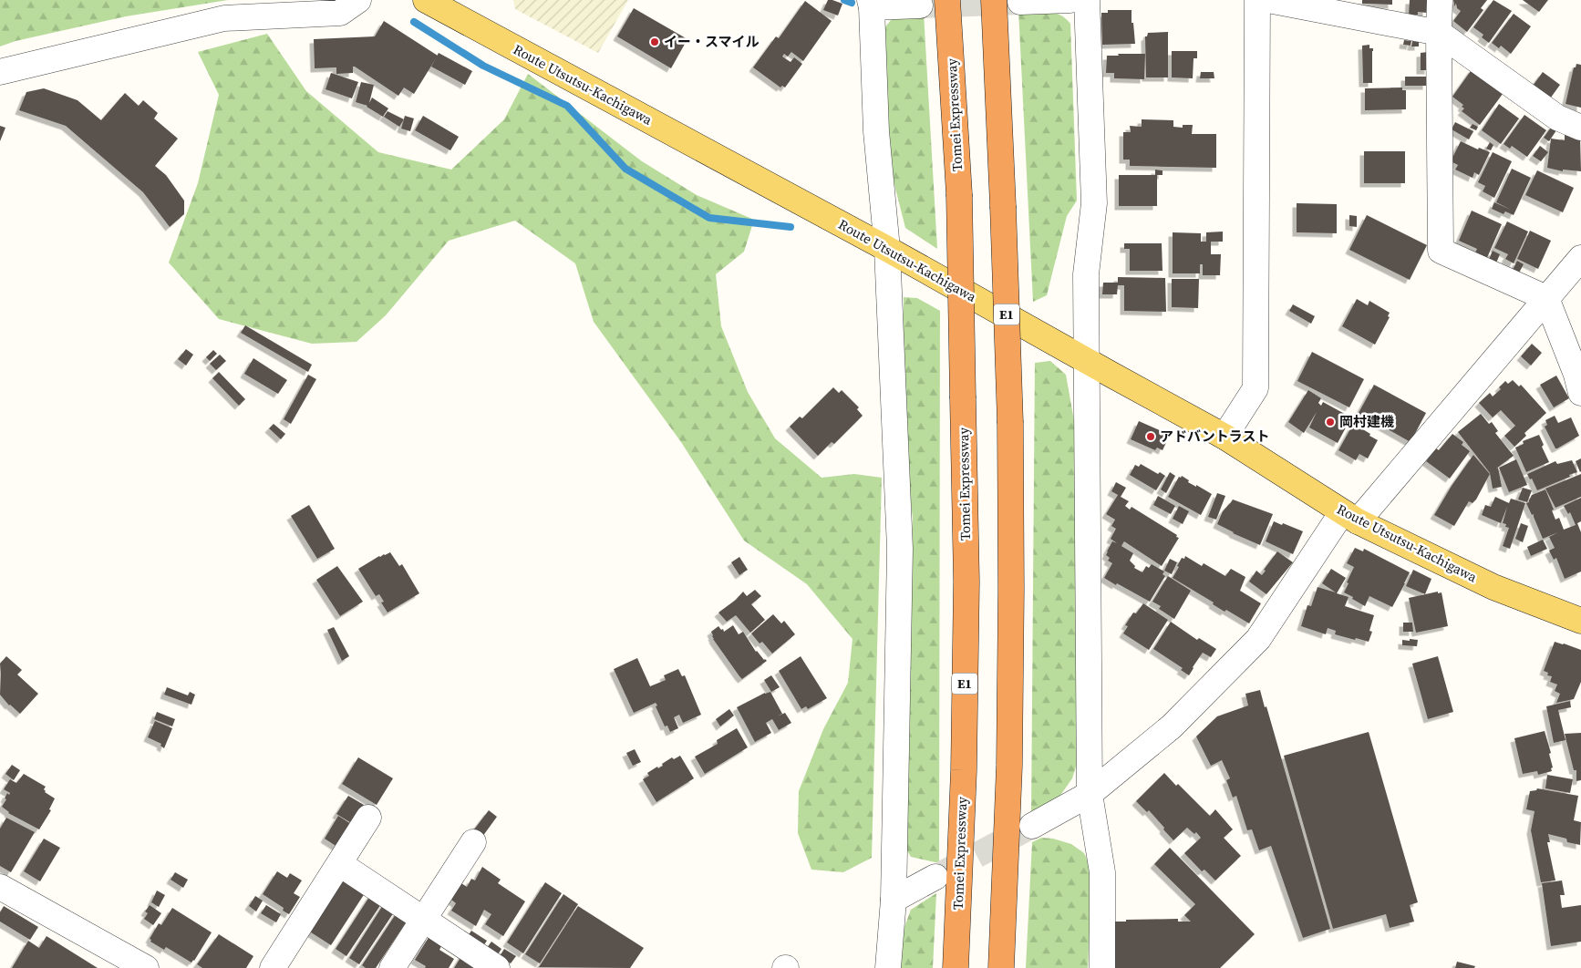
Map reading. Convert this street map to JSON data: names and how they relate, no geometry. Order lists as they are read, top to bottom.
{
  "streets": {
    "highway": ["Tomei Expressway", "E1"],
    "main road": ["Route Utsutsu-Kachigawa"]
  },
  "places": ["イー・スマイル", "岡村建機", "アドバントラスト"]
}
